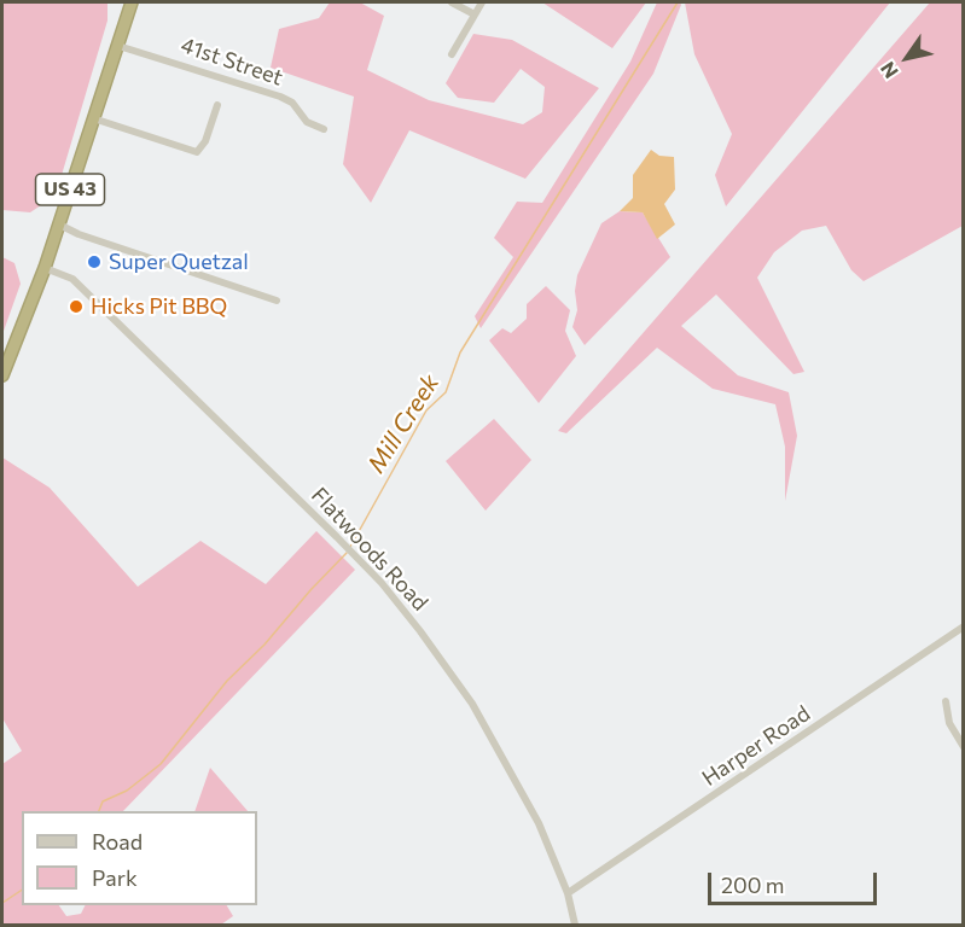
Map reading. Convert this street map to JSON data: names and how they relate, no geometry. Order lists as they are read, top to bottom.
{
  "streets": {
    "highway": ["US 43"],
    "street": ["41st Street", "Flatwoods Road", "Harper Road"]
  },
  "crossings": [
    ["41st Street", "US 43"],
    ["US 43", "Flatwoods Road"],
    ["Flatwoods Road", "Harper Road"]
  ],
  "water": ["Mill Creek"],
  "places": ["Super Quetzal", "Hicks Pit BBQ"],
  "legend": ["Road", "Park"],
  "scale_bar": "200 m",
  "north": "bottom left"
}
